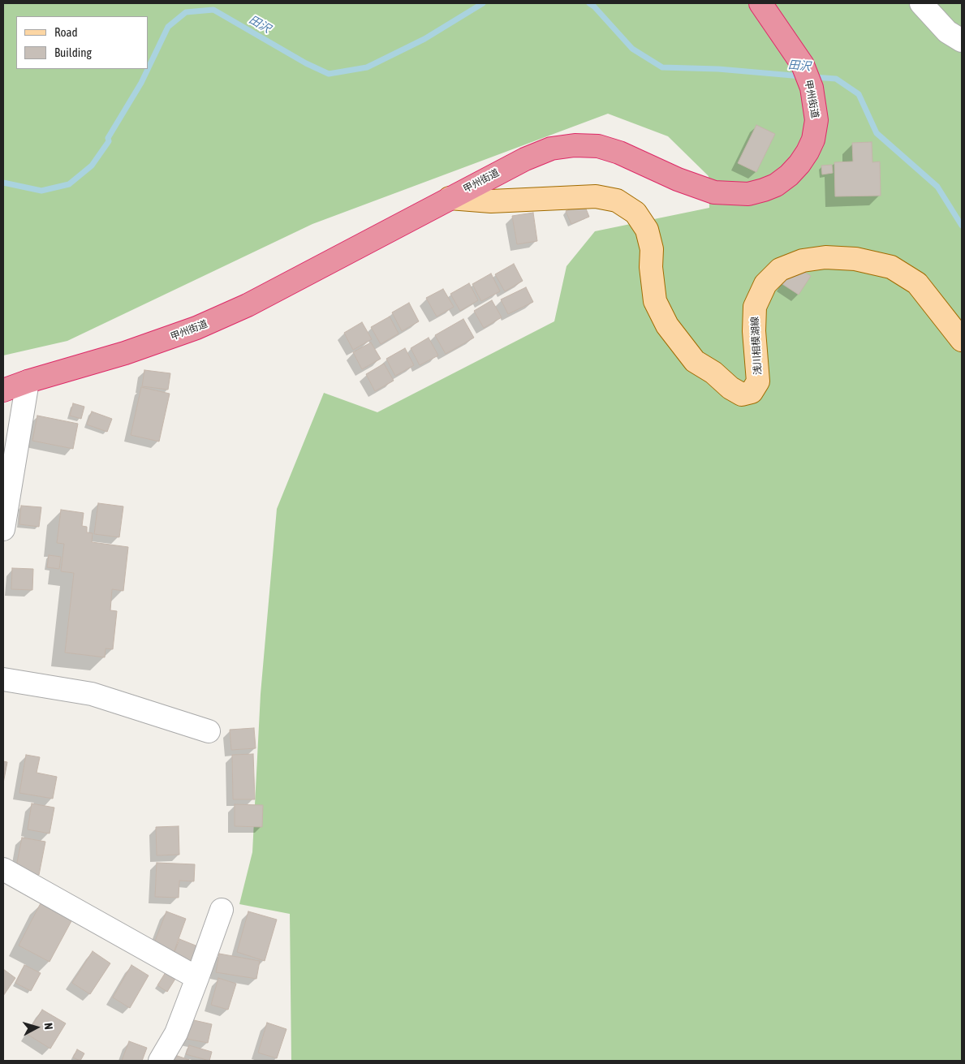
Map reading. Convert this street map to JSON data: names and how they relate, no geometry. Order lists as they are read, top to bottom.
{
  "streets": {
    "highway": ["甲州街道"],
    "main road": ["浅川相模湖線"]
  },
  "crossings": [
    ["甲州街道", "浅川相模湖線"]
  ],
  "water": ["田沢"],
  "legend": ["Road", "Building"],
  "north": "right"
}
